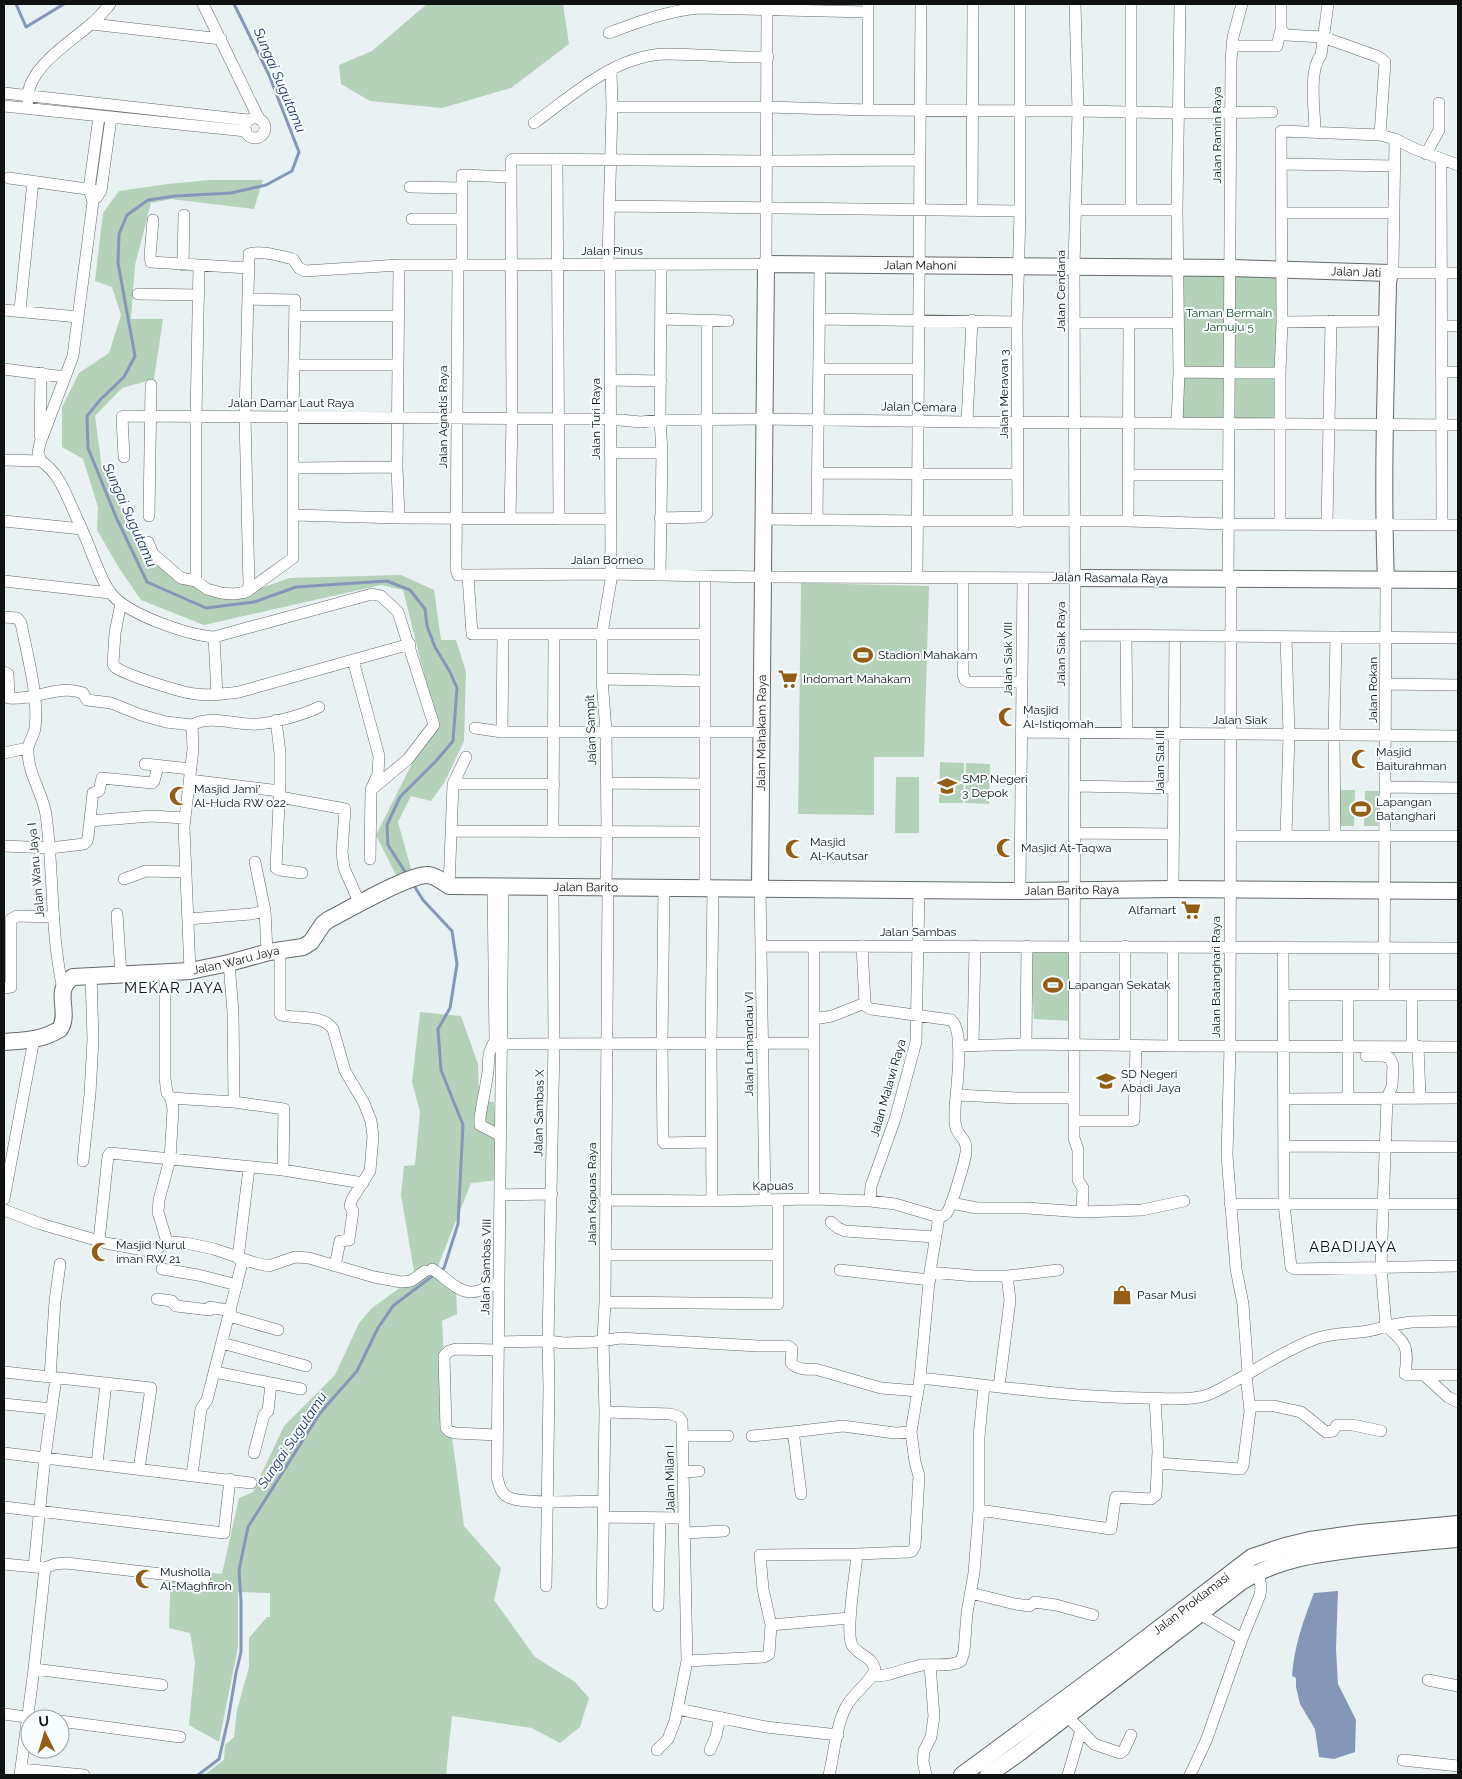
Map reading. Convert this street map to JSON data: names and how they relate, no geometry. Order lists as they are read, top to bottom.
{
  "streets": {
    "street": [
      "Jalan Ramin Raya",
      "Jalan Pinus",
      "Jalan Mahoni",
      "Jalan Jati",
      "Jalan Cendana",
      "Jalan Meravan 3",
      "Jalan Damar Laut Raya",
      "Jalan Cemara",
      "Jalan Agnatis Raya",
      "Jalan Turi Raya",
      "Jalan Borneo",
      "Jalan Rasamala Raya",
      "Jalan Siak Raya",
      "Jalan Siak VIII",
      "Jalan Rokan",
      "Jalan Siak",
      "Jalan Sampit",
      "Jalan Mahakam Raya",
      "Jalan Slal III",
      "Jalan Waru Jaya I",
      "Jalan Barito",
      "Jalan Barito Raya",
      "Jalan Sambas",
      "Jalan Waru Jaya",
      "Jalan Batanghari Raya",
      "Jalan Lamandau VI",
      "Jalan Malawi Raya",
      "Jalan Sambas X",
      "Kapuas",
      "Jalan Kapuas Raya",
      "Jalan Sambas VIII",
      "Jalan Milan I",
      "Jalan Proklamasi"
    ]
  },
  "crossings": [
    ["Jalan Ramin Raya", "Jalan Jati"],
    ["Jalan Ramin Raya", "Jalan Cemara"],
    ["Jalan Ramin Raya", "Jalan Batanghari Raya"],
    ["Jalan Pinus", "Jalan Mahoni"],
    ["Jalan Pinus", "Jalan Agnatis Raya"],
    ["Jalan Pinus", "Jalan Turi Raya"],
    ["Jalan Pinus", "Jalan Mahakam Raya"],
    ["Jalan Mahoni", "Jalan Jati"],
    ["Jalan Mahoni", "Jalan Cendana"],
    ["Jalan Mahoni", "Jalan Meravan 3"],
    ["Jalan Mahoni", "Jalan Mahakam Raya"],
    ["Jalan Jati", "Jalan Cendana"],
    ["Jalan Jati", "Jalan Cemara"],
    ["Jalan Jati", "Jalan Rasamala Raya"],
    ["Jalan Jati", "Jalan Rokan"],
    ["Jalan Cendana", "Jalan Cemara"],
    ["Jalan Cendana", "Jalan Rasamala Raya"],
    ["Jalan Cendana", "Jalan Siak Raya"],
    ["Jalan Meravan 3", "Jalan Cemara"],
    ["Jalan Damar Laut Raya", "Jalan Cemara"],
    ["Jalan Damar Laut Raya", "Jalan Agnatis Raya"],
    ["Jalan Damar Laut Raya", "Jalan Turi Raya"],
    ["Jalan Cemara", "Jalan Turi Raya"],
    ["Jalan Cemara", "Jalan Mahakam Raya"],
    ["Jalan Cemara", "Jalan Batanghari Raya"],
    ["Jalan Agnatis Raya", "Jalan Borneo"],
    ["Jalan Turi Raya", "Jalan Borneo"],
    ["Jalan Turi Raya", "Jalan Sampit"],
    ["Jalan Borneo", "Jalan Rasamala Raya"],
    ["Jalan Borneo", "Jalan Sampit"],
    ["Jalan Borneo", "Jalan Mahakam Raya"],
    ["Jalan Rasamala Raya", "Jalan Siak Raya"],
    ["Jalan Rasamala Raya", "Jalan Siak VIII"],
    ["Jalan Rasamala Raya", "Jalan Rokan"],
    ["Jalan Rasamala Raya", "Jalan Mahakam Raya"],
    ["Jalan Rasamala Raya", "Jalan Batanghari Raya"],
    ["Jalan Siak Raya", "Jalan Siak"],
    ["Jalan Siak Raya", "Jalan Barito Raya"],
    ["Jalan Siak Raya", "Jalan Sambas"],
    ["Jalan Siak VIII", "Jalan Siak"],
    ["Jalan Siak VIII", "Jalan Barito Raya"],
    ["Jalan Rokan", "Jalan Siak"],
    ["Jalan Rokan", "Jalan Barito Raya"],
    ["Jalan Rokan", "Jalan Sambas"],
    ["Jalan Siak", "Jalan Slal III"],
    ["Jalan Siak", "Jalan Batanghari Raya"],
    ["Jalan Sampit", "Jalan Barito"],
    ["Jalan Sampit", "Jalan Kapuas Raya"],
    ["Jalan Mahakam Raya", "Jalan Barito"],
    ["Jalan Mahakam Raya", "Jalan Barito Raya"],
    ["Jalan Mahakam Raya", "Jalan Lamandau VI"],
    ["Jalan Slal III", "Jalan Barito Raya"],
    ["Jalan Waru Jaya I", "Jalan Waru Jaya"],
    ["Jalan Barito", "Jalan Barito Raya"],
    ["Jalan Barito", "Jalan Waru Jaya"],
    ["Jalan Barito", "Jalan Lamandau VI"],
    ["Jalan Barito", "Jalan Sambas X"],
    ["Jalan Barito", "Jalan Kapuas Raya"],
    ["Jalan Barito", "Jalan Sambas VIII"],
    ["Jalan Barito Raya", "Jalan Batanghari Raya"],
    ["Jalan Barito Raya", "Jalan Lamandau VI"],
    ["Jalan Barito Raya", "Jalan Malawi Raya"],
    ["Jalan Sambas", "Jalan Batanghari Raya"],
    ["Jalan Sambas", "Jalan Lamandau VI"],
    ["Jalan Sambas", "Jalan Malawi Raya"],
    ["Jalan Lamandau VI", "Kapuas"],
    ["Jalan Malawi Raya", "Kapuas"],
    ["Jalan Sambas X", "Jalan Sambas VIII"],
    ["Kapuas", "Jalan Kapuas Raya"],
    ["Jalan Kapuas Raya", "Jalan Milan I"]
  ],
  "districts": ["MEKAR JAYA", "ABADIJAYA"],
  "water": ["Sungai Sugutamu"],
  "parks": ["Taman Bermain Jamuju 5"],
  "places": {
    "sports": ["Stadion Mahakam", "Lapangan Batanghari", "Lapangan Sekatak"],
    "supermarket": ["Indomart Mahakam", "Alfamart"],
    "mosque": [
      "Masjid Al-Istiqomah",
      "Masjid Baiturahman",
      "Masjid Jami' Al-Huda RW 022",
      "Masjid At-Taqwa",
      "Masjid Al-Kautsar",
      "Masjid Nurul iman RW 21",
      "Musholla Al-Maghfiroh"
    ],
    "school or university": ["SMP Negeri 3 Depok", "SD Negeri Abadi Jaya"],
    "shop": ["Pasar Musi"]
  },
  "north": "top"
}
